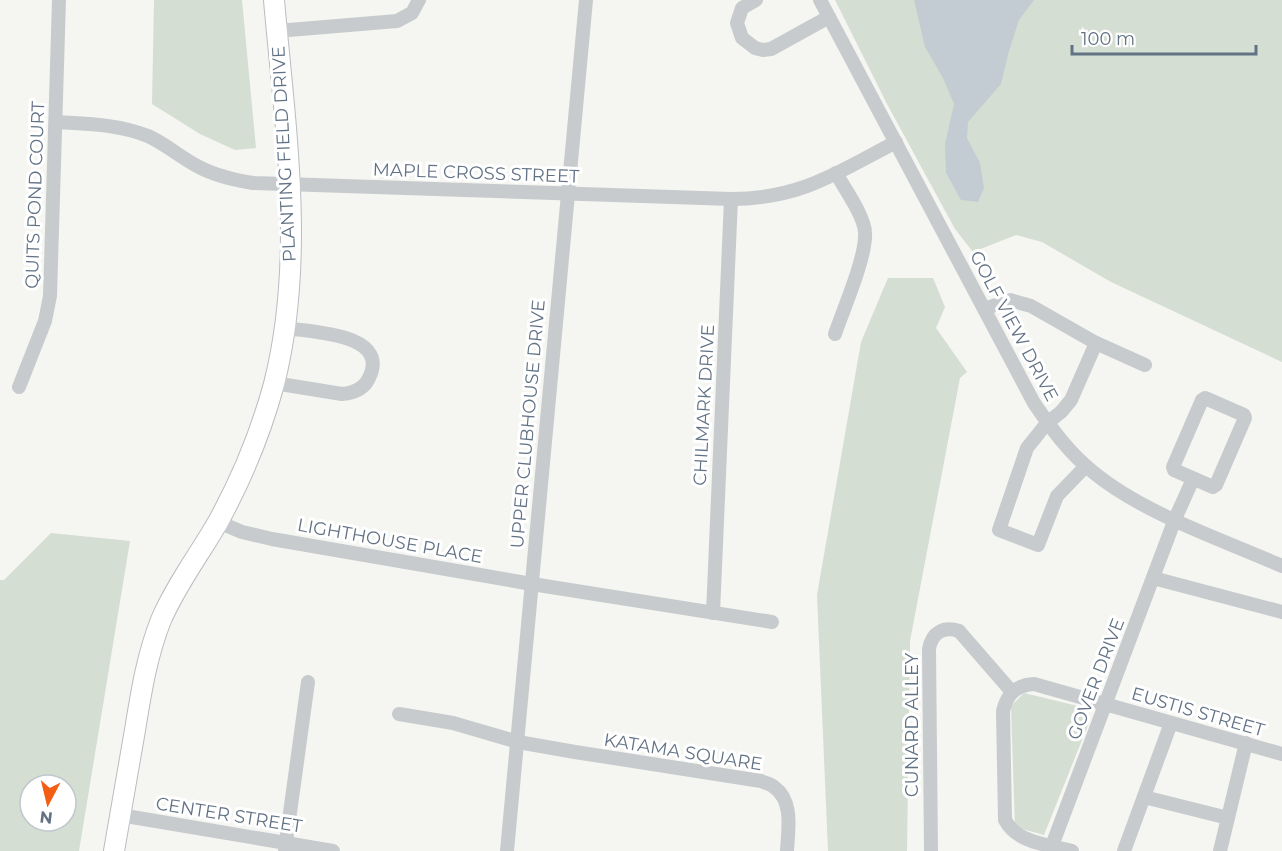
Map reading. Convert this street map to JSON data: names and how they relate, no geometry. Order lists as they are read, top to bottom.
{
  "streets": {
    "street": [
      "PLANTING FIELD DRIVE",
      "MAPLE CROSS STREET",
      "QUITS POND COURT",
      "GOLF VIEW DRIVE",
      "CHILMARK DRIVE",
      "UPPER CLUBHOUSE DRIVE",
      "LIGHTHOUSE PLACE",
      "GOVER DRIVE",
      "EUSTIS STREET",
      "CUNARD ALLEY",
      "KATAMA SQUARE",
      "CENTER STREET"
    ]
  },
  "crossings": [
    ["PLANTING FIELD DRIVE", "MAPLE CROSS STREET"],
    ["PLANTING FIELD DRIVE", "LIGHTHOUSE PLACE"],
    ["PLANTING FIELD DRIVE", "CENTER STREET"],
    ["MAPLE CROSS STREET", "QUITS POND COURT"],
    ["MAPLE CROSS STREET", "GOLF VIEW DRIVE"],
    ["MAPLE CROSS STREET", "CHILMARK DRIVE"],
    ["MAPLE CROSS STREET", "UPPER CLUBHOUSE DRIVE"],
    ["GOLF VIEW DRIVE", "GOVER DRIVE"],
    ["CHILMARK DRIVE", "LIGHTHOUSE PLACE"],
    ["UPPER CLUBHOUSE DRIVE", "LIGHTHOUSE PLACE"],
    ["UPPER CLUBHOUSE DRIVE", "KATAMA SQUARE"],
    ["GOVER DRIVE", "EUSTIS STREET"],
    ["EUSTIS STREET", "CUNARD ALLEY"]
  ],
  "scale_bar": "100 m",
  "north": "bottom"
}
